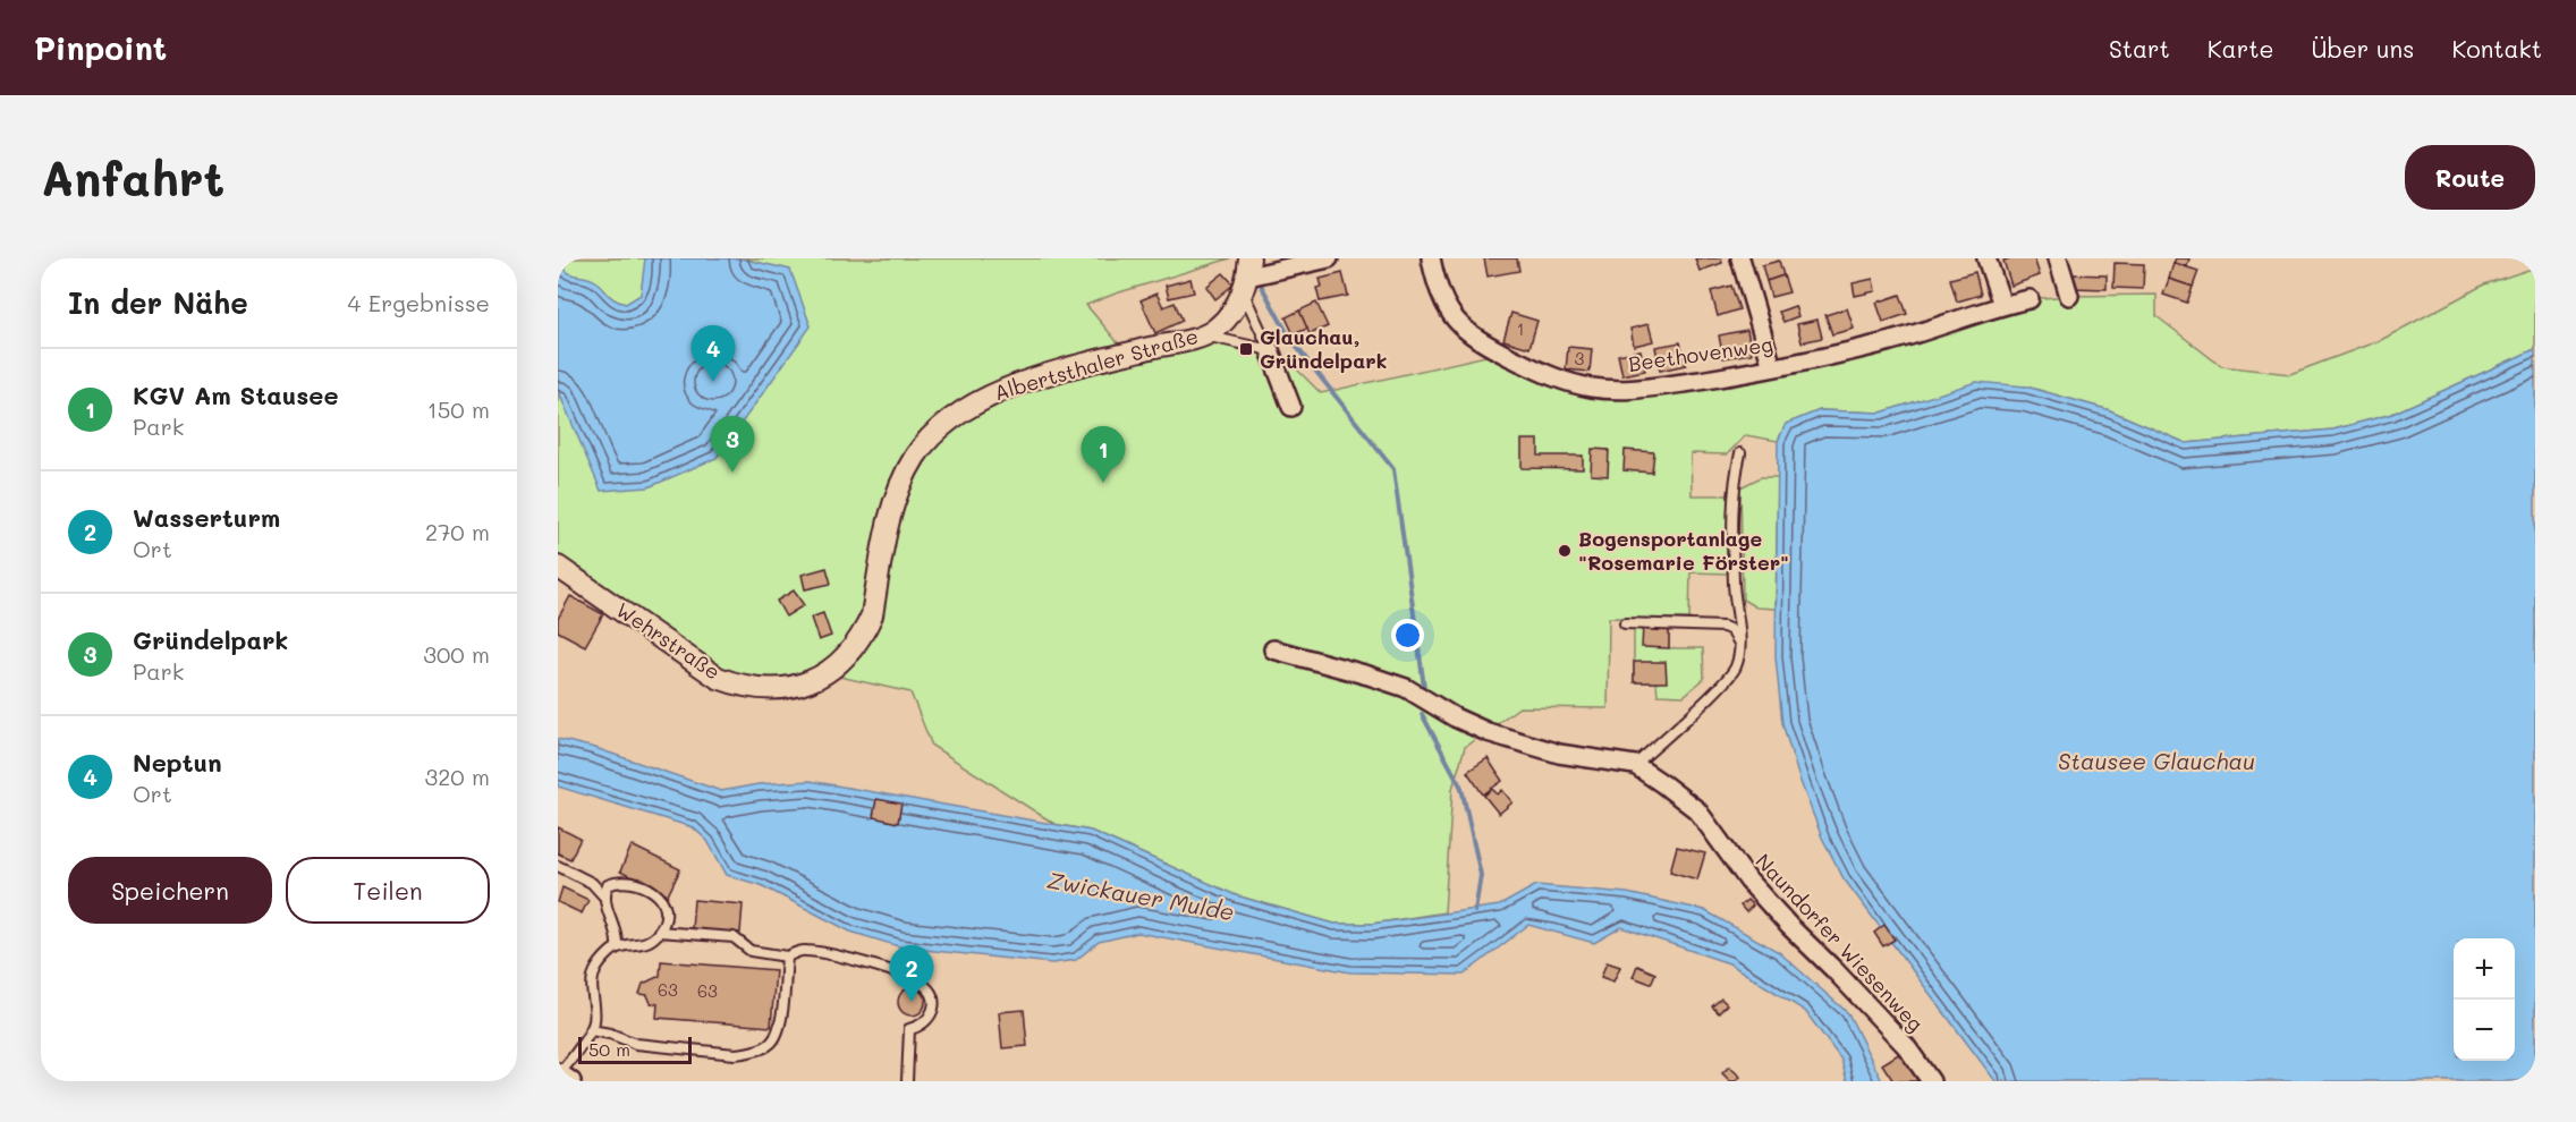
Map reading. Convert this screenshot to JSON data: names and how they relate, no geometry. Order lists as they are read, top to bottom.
{
  "streets": {
    "street": [
      "Beethovenweg",
      "Albertsthaler Straße",
      "Wehrstraße",
      "Naundorfer Wiesenweg"
    ]
  },
  "crossings": [
    ["Albertsthaler Straße", "Wehrstraße"]
  ],
  "water": ["Stausee Glauchau", "Zwickauer Mulde"],
  "places": {
    "transit": ["Glauchau, Gründelpark"],
    "other": ["Bogensportanlage \"Rosemarie Förster\""]
  },
  "house_numbers": [
    "1",
    "3",
    "63",
    "63"
  ],
  "scale_bar": "50 m",
  "page": {
    "header": "Pinpoint",
    "nav": [
      "Start",
      "Karte",
      "Über uns",
      "Kontakt"
    ],
    "buttons": [
      "Route",
      ["Speichern", "Teilen"]
    ],
    "title": "Anfahrt",
    "heading": ["In der Nähe", "4 Ergebnisse"],
    "pins": [
      "4",
      "3",
      "1",
      "2"
    ],
    "list": [
      {
        "mark": "1",
        "name": "KGV Am Stausee",
        "note": "Park",
        "value": "150 m"
      },
      {
        "mark": "2",
        "name": "Wasserturm",
        "note": "Ort",
        "value": "270 m"
      },
      {
        "mark": "3",
        "name": "Gründelpark",
        "note": "Park",
        "value": "300 m"
      },
      {
        "mark": "4",
        "name": "Neptun",
        "note": "Ort",
        "value": "320 m"
      }
    ],
    "map_buttons": ["+", "−"],
    "scale": "50 m"
  }
}
